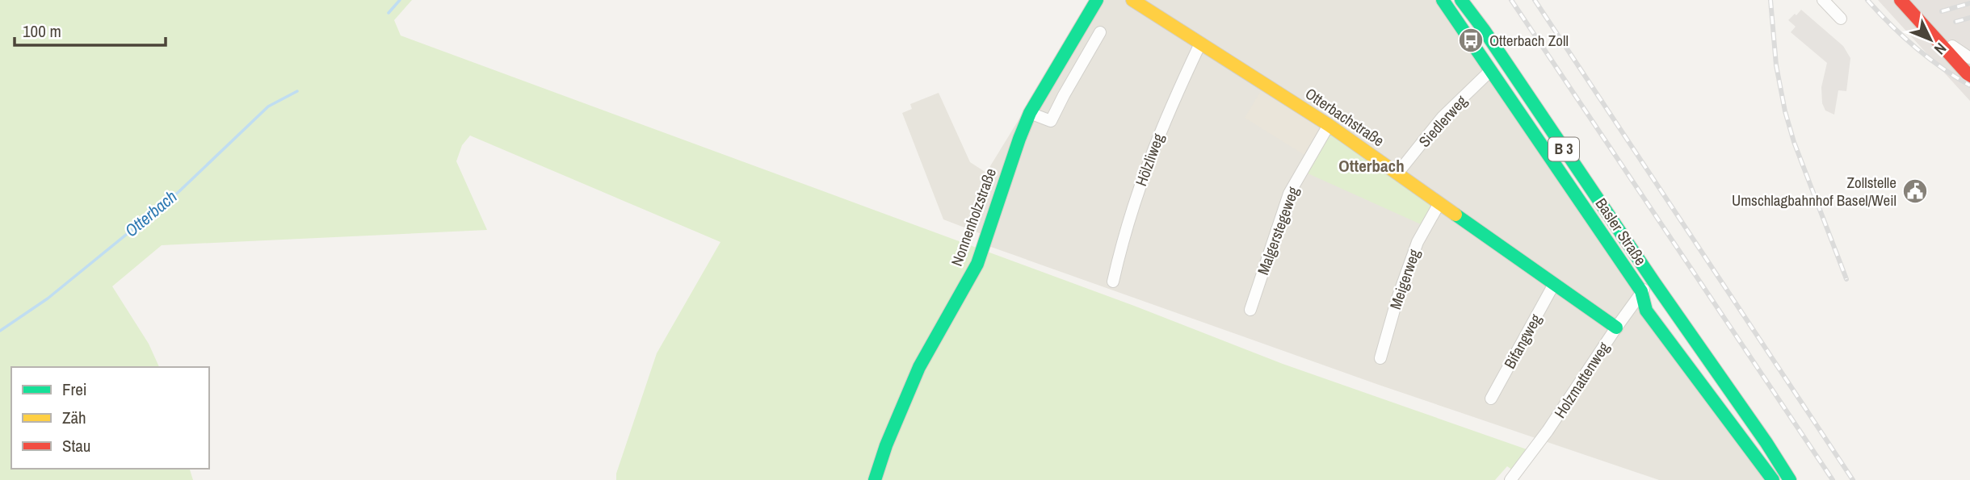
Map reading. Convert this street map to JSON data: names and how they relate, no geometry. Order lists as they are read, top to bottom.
{
  "streets": {
    "main road": [
      "Otterbachstraße",
      "B 3",
      "Nonnenholzstraße",
      "Basler Straße"
    ],
    "street": [
      "Siedlerweg",
      "Hölzliweg",
      "Malgerstegeweg",
      "Meigerweg",
      "Bifangweg",
      "Holzmattenweg"
    ]
  },
  "crossings": [
    ["Otterbachstraße", "Siedlerweg"],
    ["Otterbachstraße", "Hölzliweg"],
    ["Otterbachstraße", "Malgerstegeweg"],
    ["Otterbachstraße", "Meigerweg"],
    ["Otterbachstraße", "Bifangweg"],
    ["Otterbachstraße", "Holzmattenweg"],
    ["Siedlerweg", "Basler Straße"],
    ["B 3", "Holzmattenweg"],
    ["Basler Straße", "Holzmattenweg"]
  ],
  "districts": ["Otterbach"],
  "water": ["Otterbach"],
  "places": {
    "bus stop": ["Otterbach Zoll"],
    "public building": ["Zollstelle Umschlagbahnhof Basel/Weil"]
  },
  "legend": ["Frei", "Zäh", "Stau"],
  "scale_bar": "100 m",
  "north": "bottom right"
}
